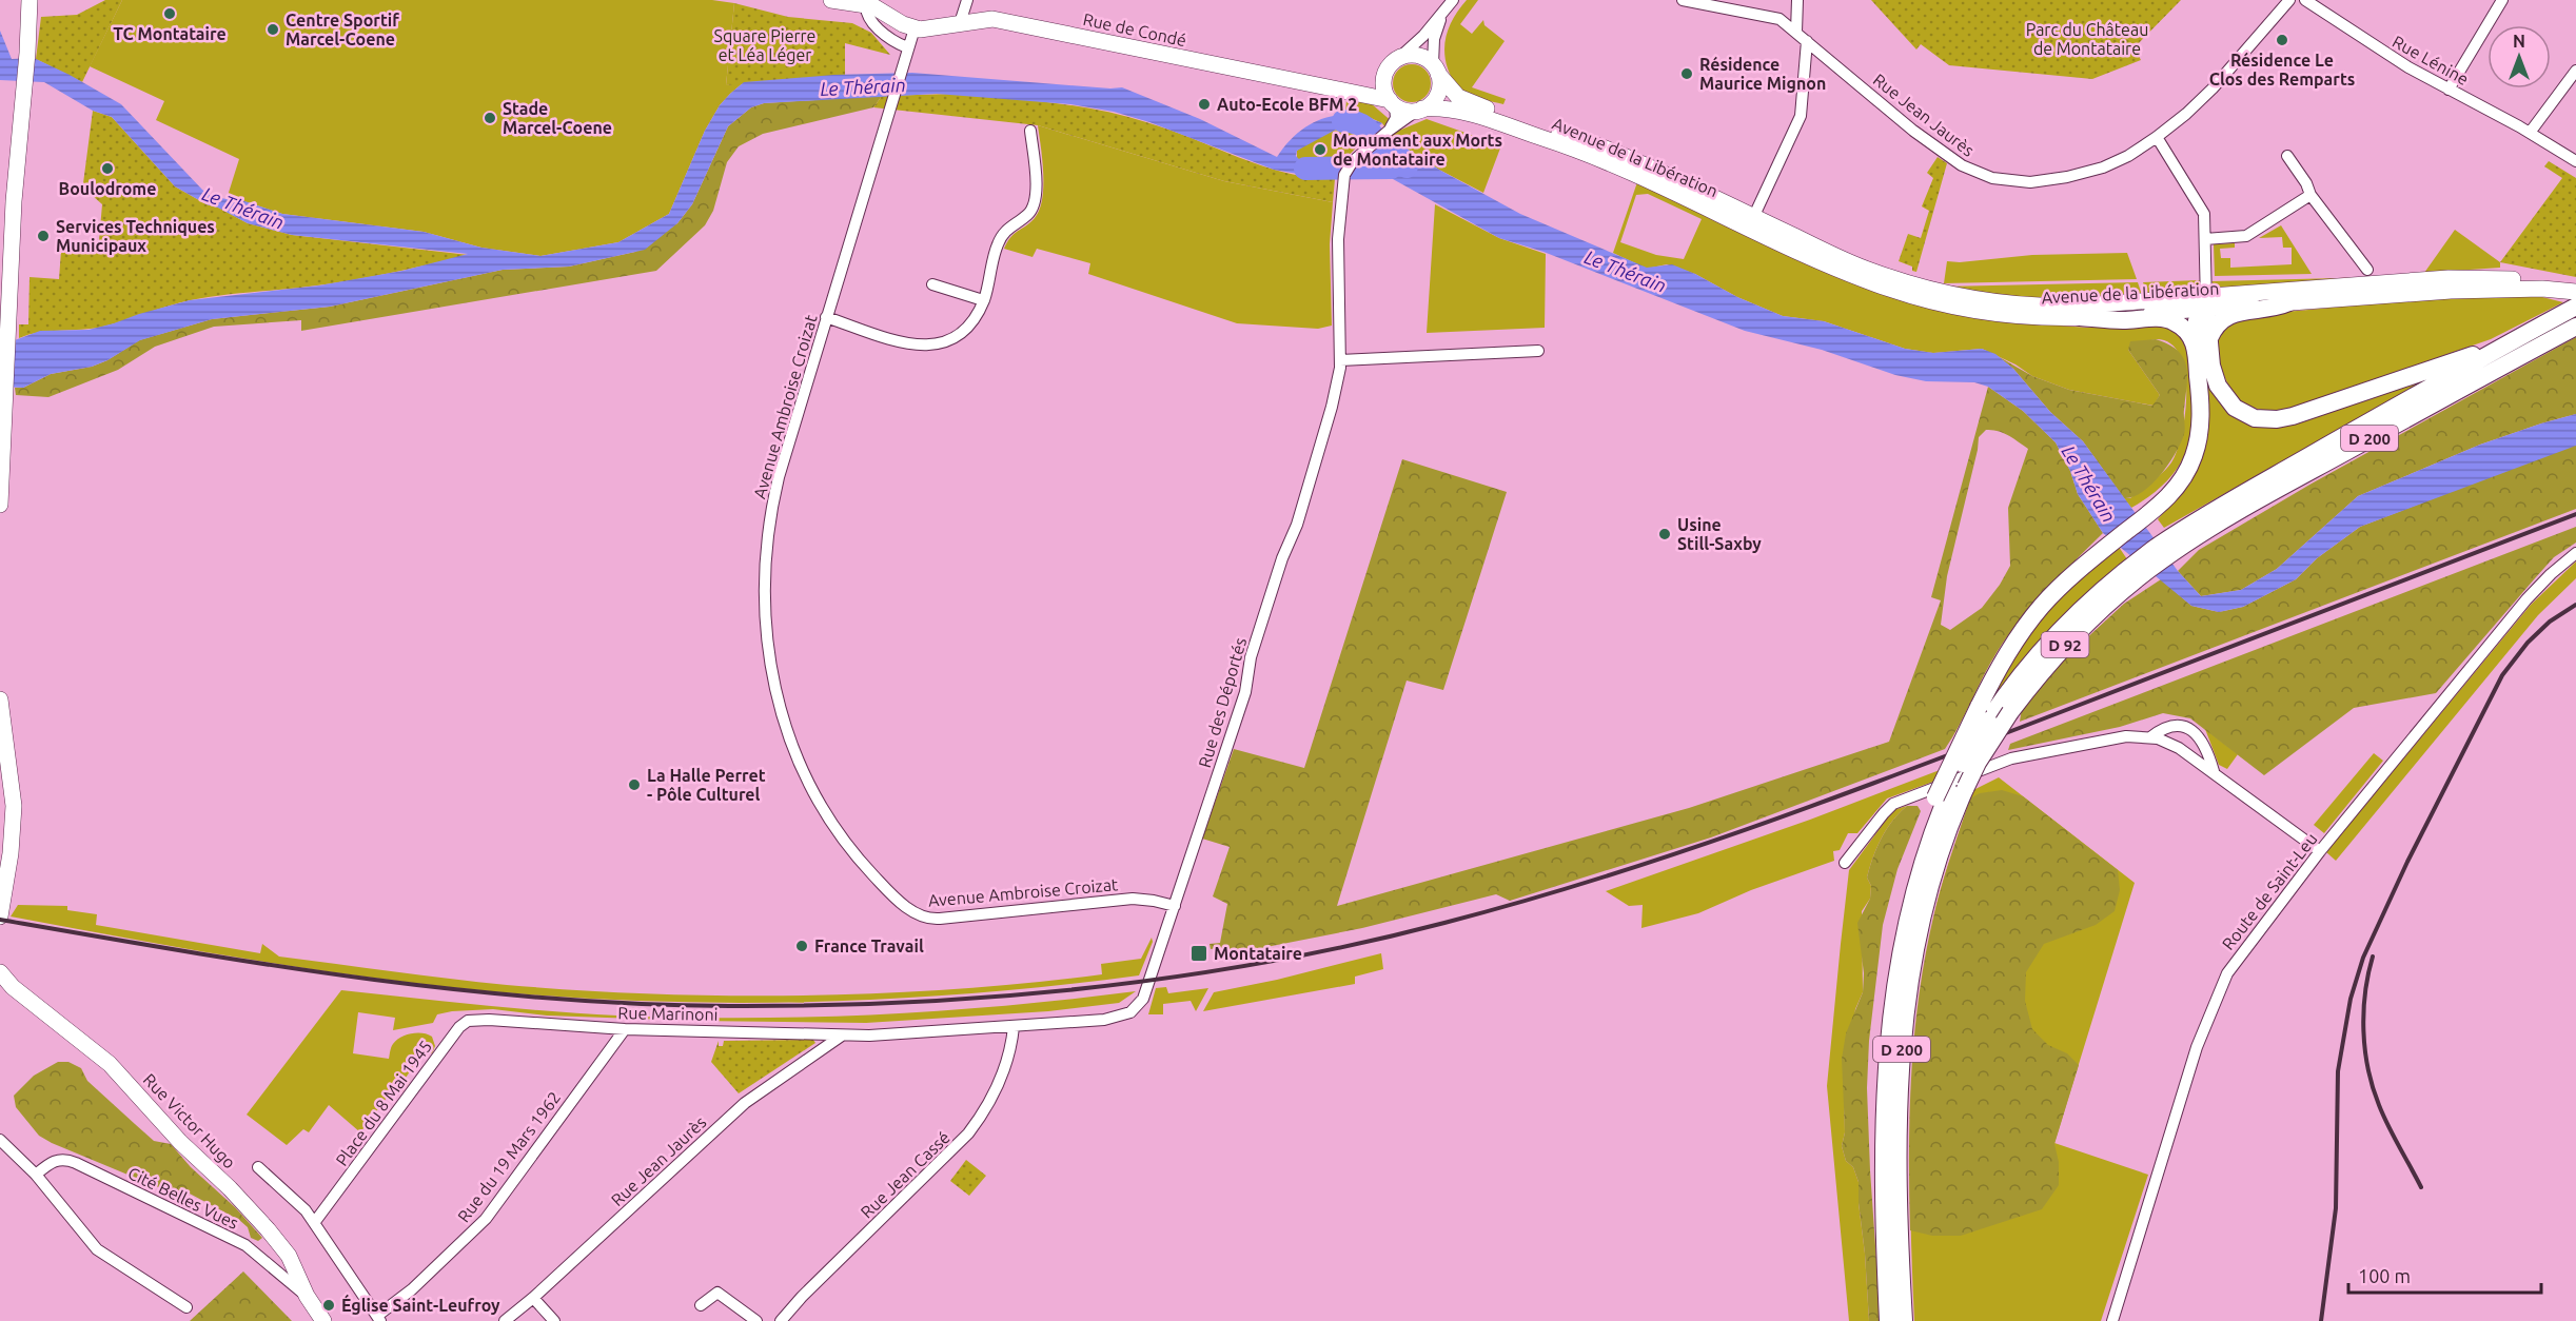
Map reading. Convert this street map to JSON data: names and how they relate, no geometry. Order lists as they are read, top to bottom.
{
  "streets": {
    "main road": [
      "Rue de Condé",
      "Avenue de la Libération",
      "D 200",
      "D 92",
      "Rue Victor Hugo"
    ],
    "street": [
      "Rue Lénine",
      "Rue Jean Jaurès",
      "Avenue Ambroise Croizat",
      "Rue des Déportés",
      "Route de Saint-Leu",
      "Rue Marinoni",
      "Place du 8 Mai 1945",
      "Rue du 19 Mars 1962",
      "Rue Jean Cassé",
      "Cité Belles Vues"
    ]
  },
  "crossings": [
    ["Rue de Condé", "Avenue de la Libération"],
    ["Rue de Condé", "Avenue Ambroise Croizat"],
    ["Rue de Condé", "Rue des Déportés"],
    ["Rue Jean Jaurès", "Rue des Déportés"],
    ["Rue Jean Jaurès", "Rue Marinoni"],
    ["Avenue de la Libération", "Rue des Déportés"],
    ["Avenue Ambroise Croizat", "Rue des Déportés"],
    ["D 200", "D 92"],
    ["Rue des Déportés", "Rue Marinoni"],
    ["Rue des Déportés", "Rue Jean Cassé"],
    ["Rue Marinoni", "Place du 8 Mai 1945"],
    ["Rue Marinoni", "Rue du 19 Mars 1962"],
    ["Rue Victor Hugo", "Cité Belles Vues"]
  ],
  "water": ["Le Thérain"],
  "parks": ["Parc du Château de Montataire", "Square Pierre et Léa Léger"],
  "places": {
    "other": [
      "TC Montataire",
      "Centre Sportif Marcel-Coene",
      "Résidence Le Clos des Remparts",
      "Résidence Maurice Mignon",
      "Auto-Ecole BFM 2",
      "Stade Marcel-Coene",
      "Monument aux Morts de Montataire",
      "Boulodrome",
      "Services Techniques Municipaux",
      "Usine Still-Saxby",
      "La Halle Perret - Pôle Culturel",
      "France Travail",
      "Église Saint-Leufroy"
    ],
    "transit": ["Montataire"]
  },
  "scale_bar": "100 m",
  "north": "top"
}
